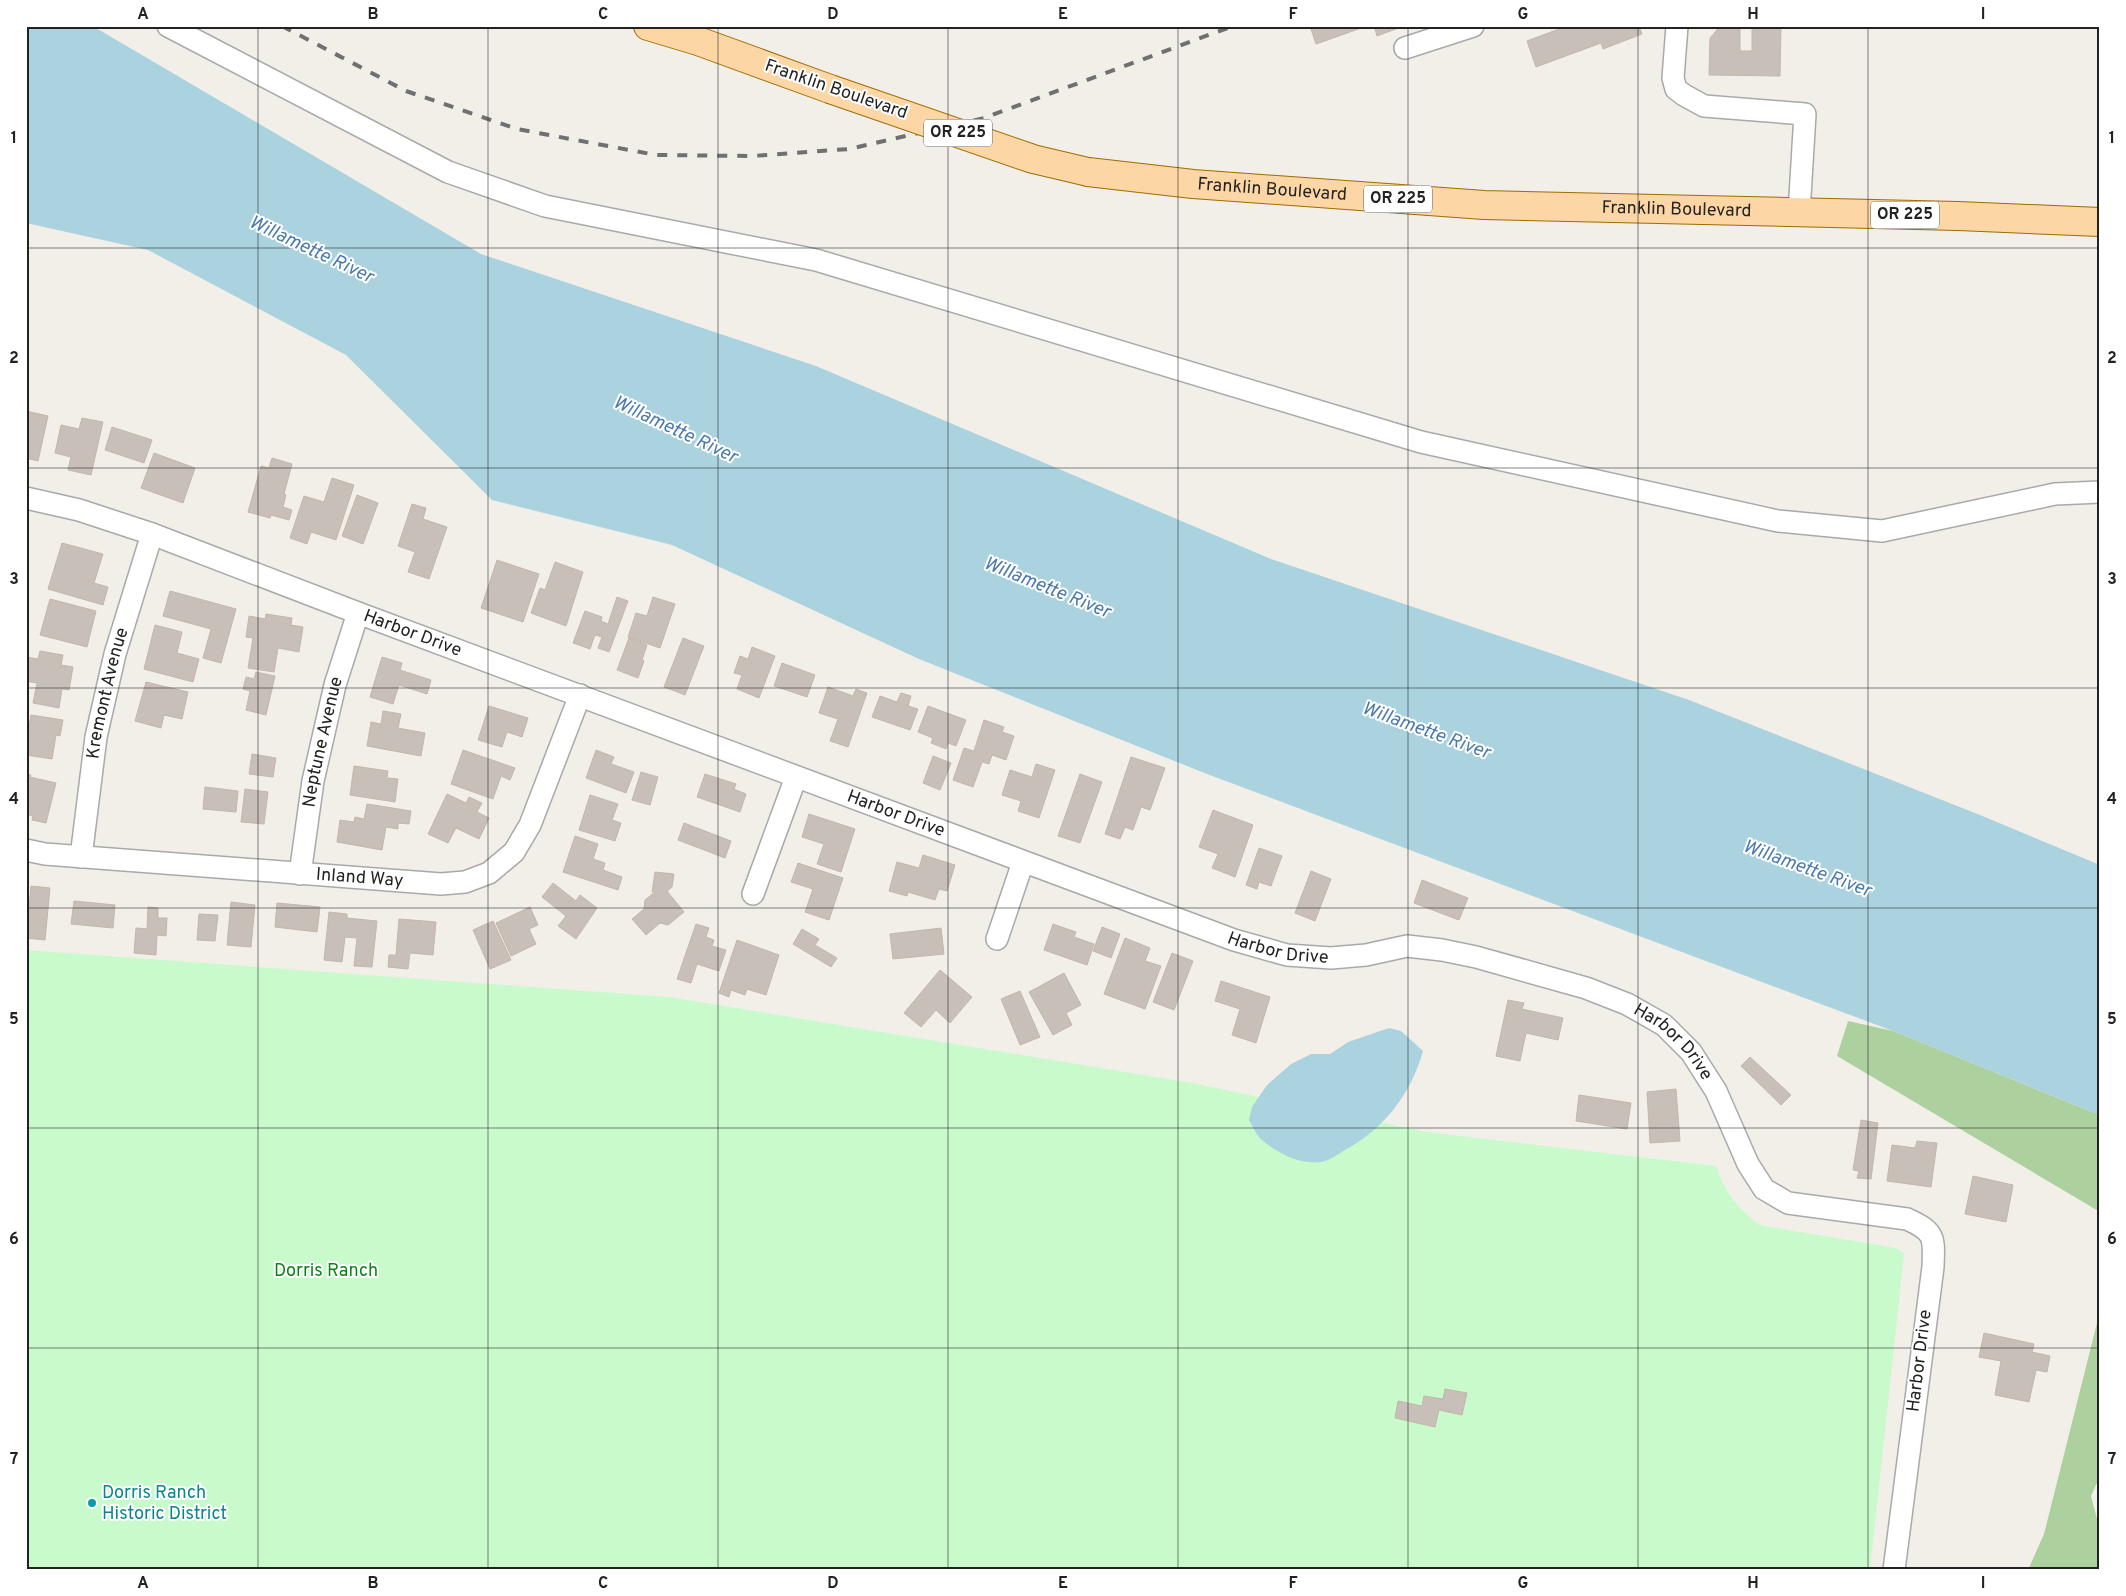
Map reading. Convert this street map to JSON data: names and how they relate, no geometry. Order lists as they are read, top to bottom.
{
  "streets": {
    "main road": ["Franklin Boulevard", "OR 225"],
    "street": [
      "Harbor Drive",
      "Kremont Avenue",
      "Neptune Avenue",
      "Inland Way"
    ]
  },
  "crossings": [
    ["Harbor Drive", "Kremont Avenue"],
    ["Harbor Drive", "Neptune Avenue"],
    ["Harbor Drive", "Inland Way"],
    ["Kremont Avenue", "Inland Way"],
    ["Neptune Avenue", "Inland Way"]
  ],
  "water": ["Willamette River"],
  "parks": ["Dorris Ranch"],
  "places": ["Dorris Ranch Historic District"],
  "grid": {
    "columns": [
      "A",
      "B",
      "C",
      "D",
      "E",
      "F",
      "G",
      "H",
      "I"
    ],
    "rows": [
      "1",
      "2",
      "3",
      "4",
      "5",
      "6",
      "7"
    ]
  }
}
